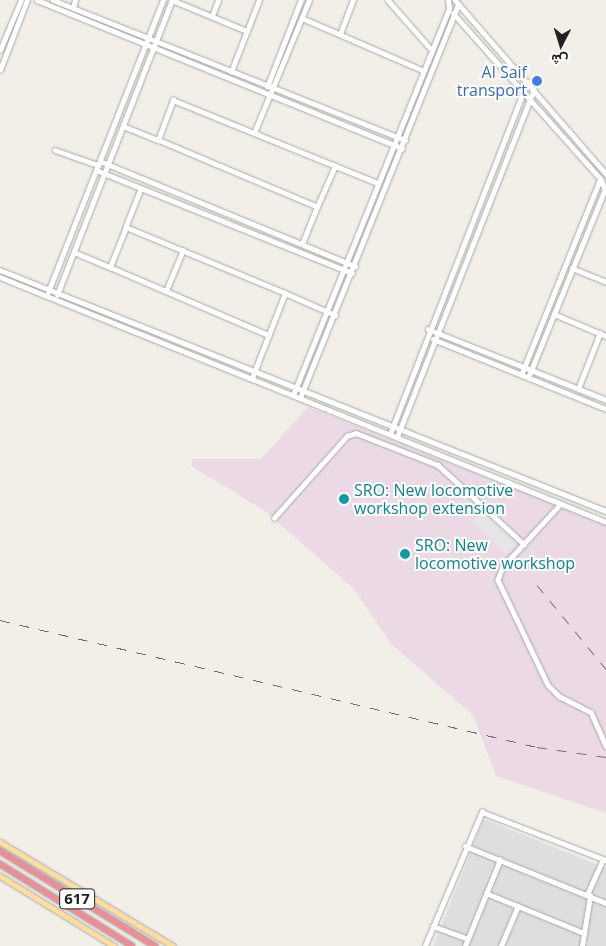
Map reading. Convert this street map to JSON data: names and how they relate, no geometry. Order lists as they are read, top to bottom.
{
  "streets": {
    "highway": ["617"]
  },
  "places": ["Al Saif transport", "SRO: New locomotive workshop extension", "SRO: New locomotive workshop"],
  "north": "bottom"
}
